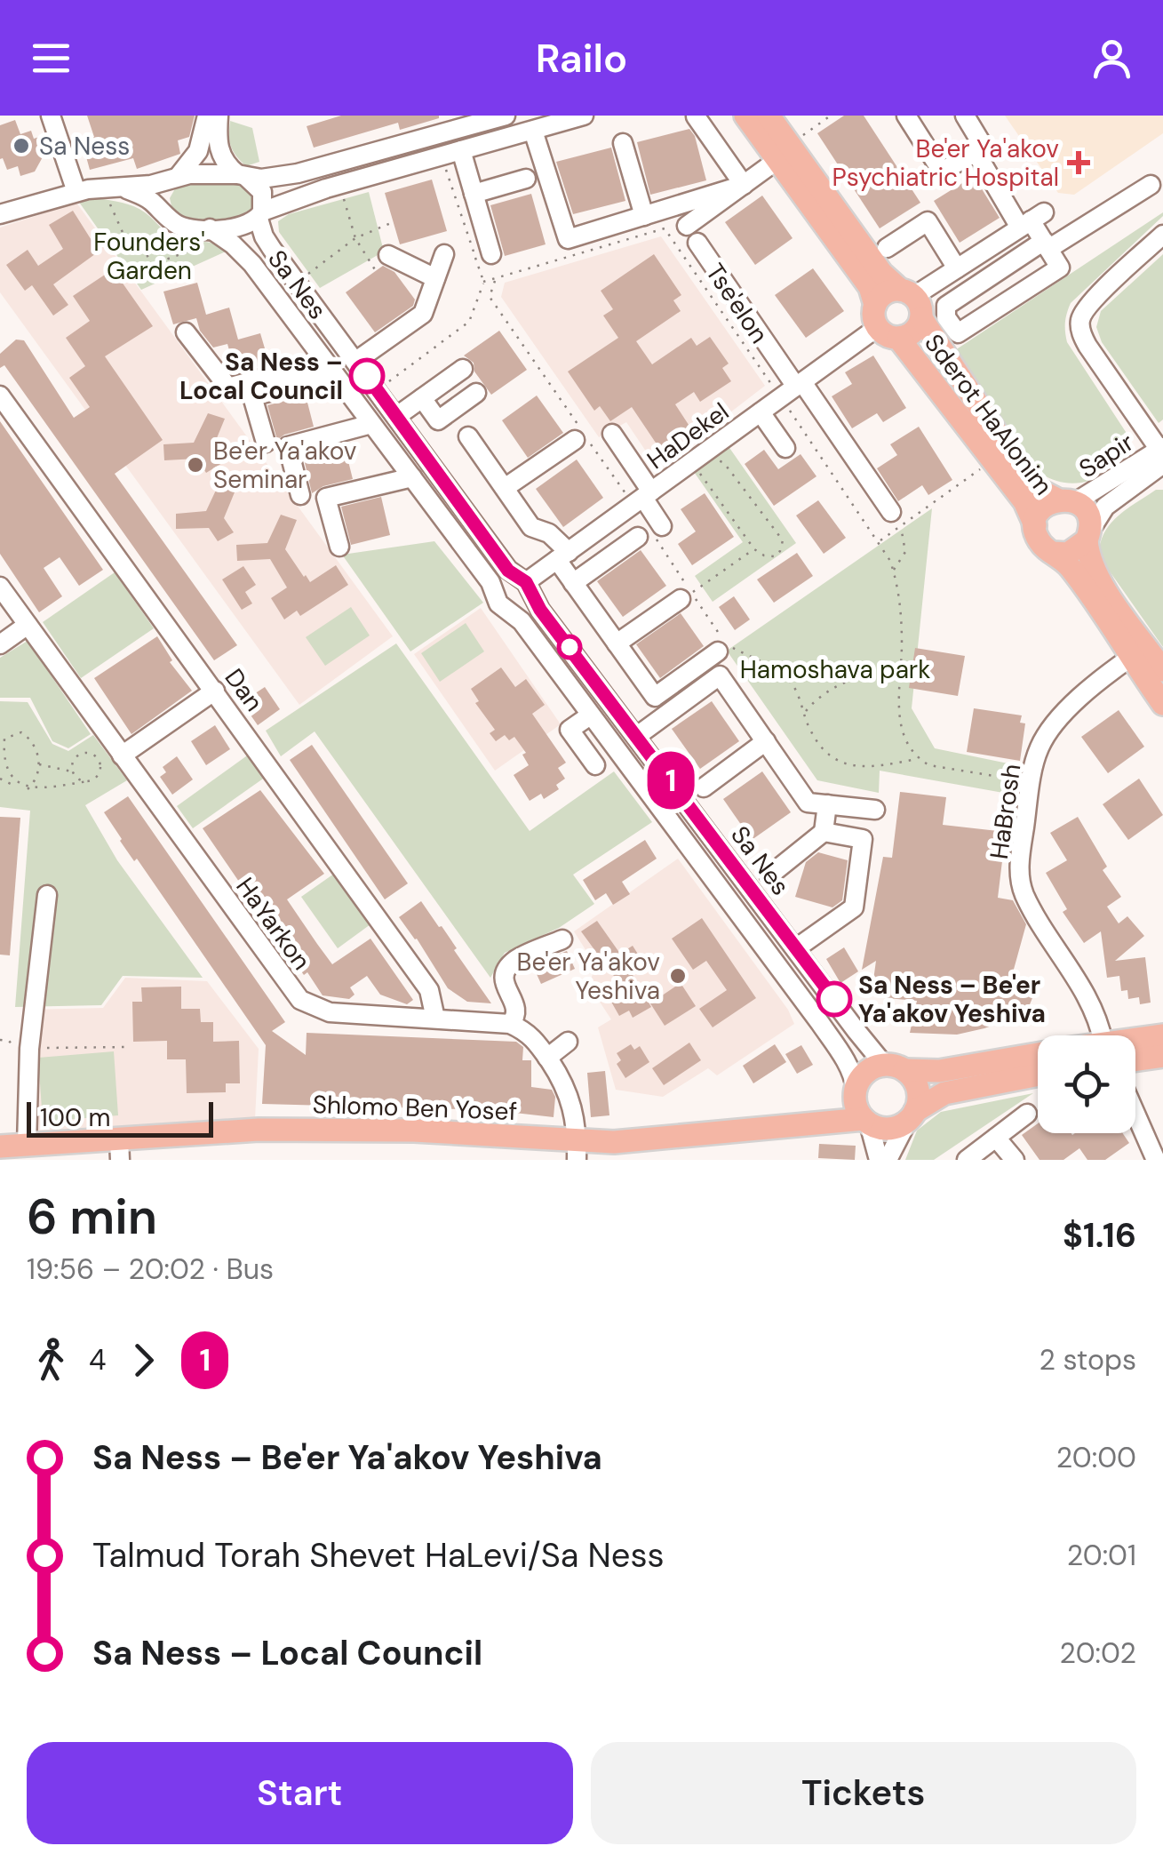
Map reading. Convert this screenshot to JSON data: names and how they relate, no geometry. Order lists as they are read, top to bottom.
{
  "streets": {
    "main road": ["Sderot HaAlonim", "Shlomo Ben Yosef"],
    "street": [
      "Sa Nes",
      "HaDekel",
      "Sapir",
      "Dan",
      "HaBrosh",
      "HaYarkon"
    ],
    "path": ["Tse'elon"]
  },
  "crossings": [
    ["Sa Nes", "HaDekel"],
    ["Sa Nes", "Shlomo Ben Yosef"],
    ["Tse'elon", "HaDekel"],
    ["Sderot HaAlonim", "HaDekel"],
    ["Sderot HaAlonim", "Sapir"],
    ["Dan", "HaYarkon"]
  ],
  "parks": ["Founders' Garden", "Hamoshava park"],
  "places": {
    "other": [
      "Sa Ness",
      "Sa Ness – Local Council",
      "Be'er Ya'akov Seminar",
      "Be'er Ya'akov Yeshiva",
      "Sa Ness – Be'er Ya'akov Yeshiva"
    ],
    "health": ["Be'er Ya'akov Psychiatric Hospital"]
  },
  "lines": ["bus line 1"],
  "scale_bar": "100 m",
  "page": {
    "header": "Railo",
    "on_map": "1",
    "scale": "100 m",
    "heading": ["6 min", "19:56 – 20:02 · Bus", "$1.16"],
    "legs": ["4", "1", "2 stops"],
    "list": [
      {
        "name": "Sa Ness – Be'er Ya'akov Yeshiva",
        "value": "20:00"
      },
      {
        "name": "Talmud Torah Shevet HaLevi/Sa Ness",
        "value": "20:01"
      },
      {
        "name": "Sa Ness – Local Council",
        "value": "20:02"
      }
    ],
    "buttons": ["Start", "Tickets"]
  }
}
